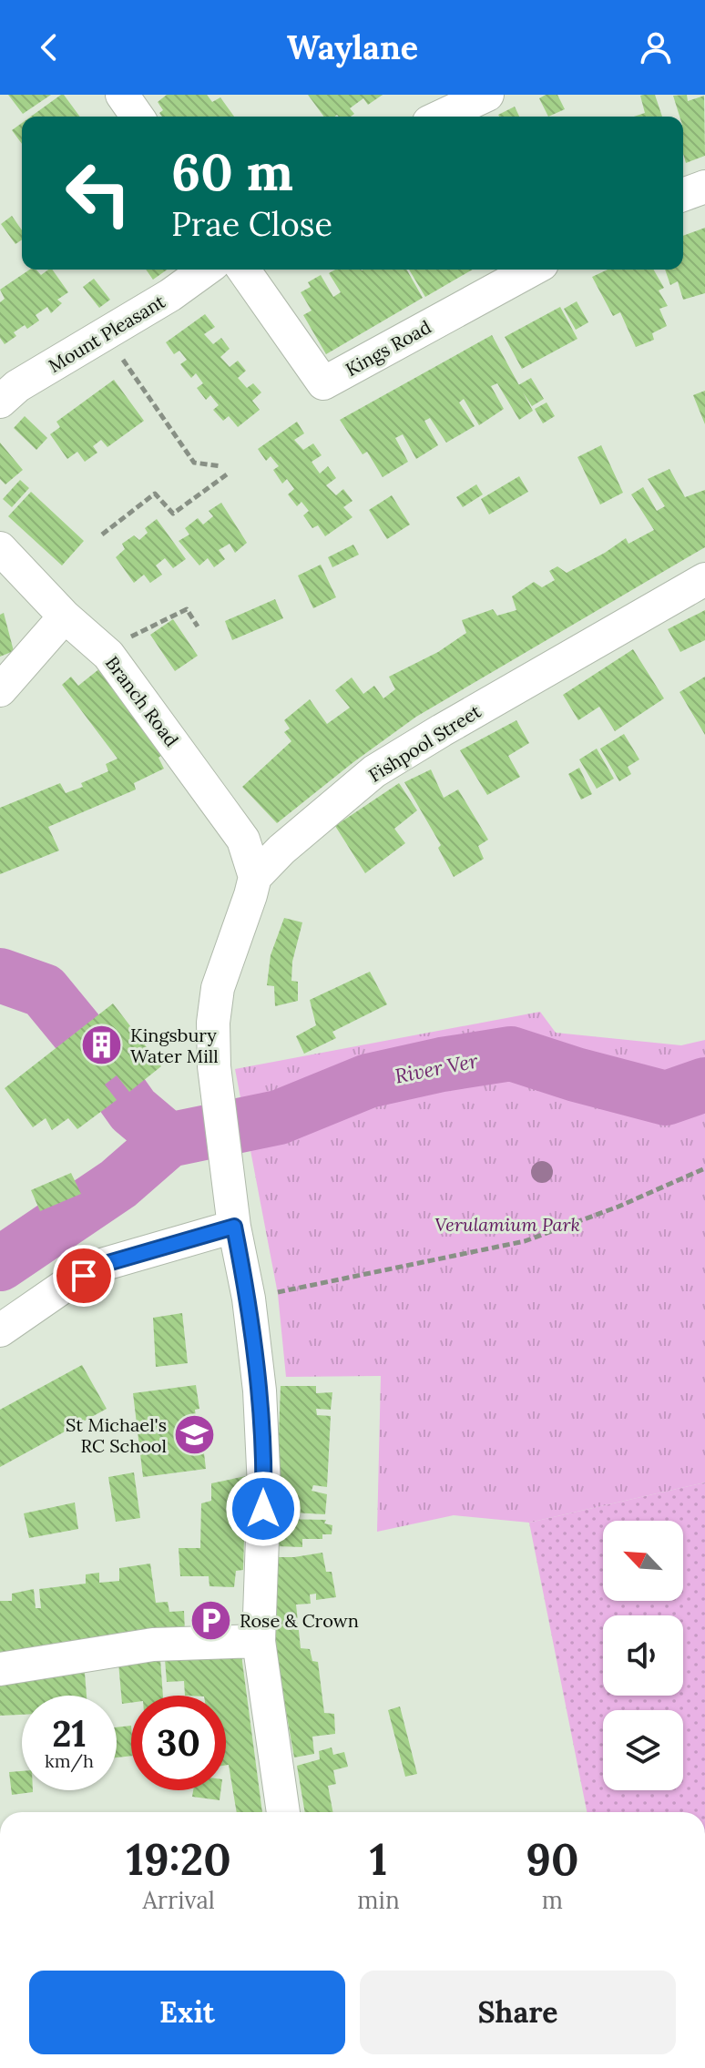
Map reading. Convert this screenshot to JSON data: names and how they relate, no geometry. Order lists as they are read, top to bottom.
{
  "streets": {
    "street": [
      "Mount Pleasant",
      "Kings Road",
      "Branch Road",
      "Fishpool Street"
    ]
  },
  "crossings": [
    ["Branch Road", "Fishpool Street"]
  ],
  "water": ["River Ver"],
  "parks": ["Verulamium Park"],
  "places": {
    "building": ["Kingsbury Water Mill"],
    "school or university": ["St Michael's RC School"],
    "parking": ["Rose & Crown"]
  },
  "north": "top left",
  "page": {
    "header": "Waylane",
    "turn": ["60 m", "Prae Close"],
    "speed": "21 km/h",
    "limit": "30",
    "eta": [
      "19:20",
      "Arrival",
      "1",
      "min",
      "90",
      "m"
    ],
    "buttons": ["Exit", "Share"]
  }
}
